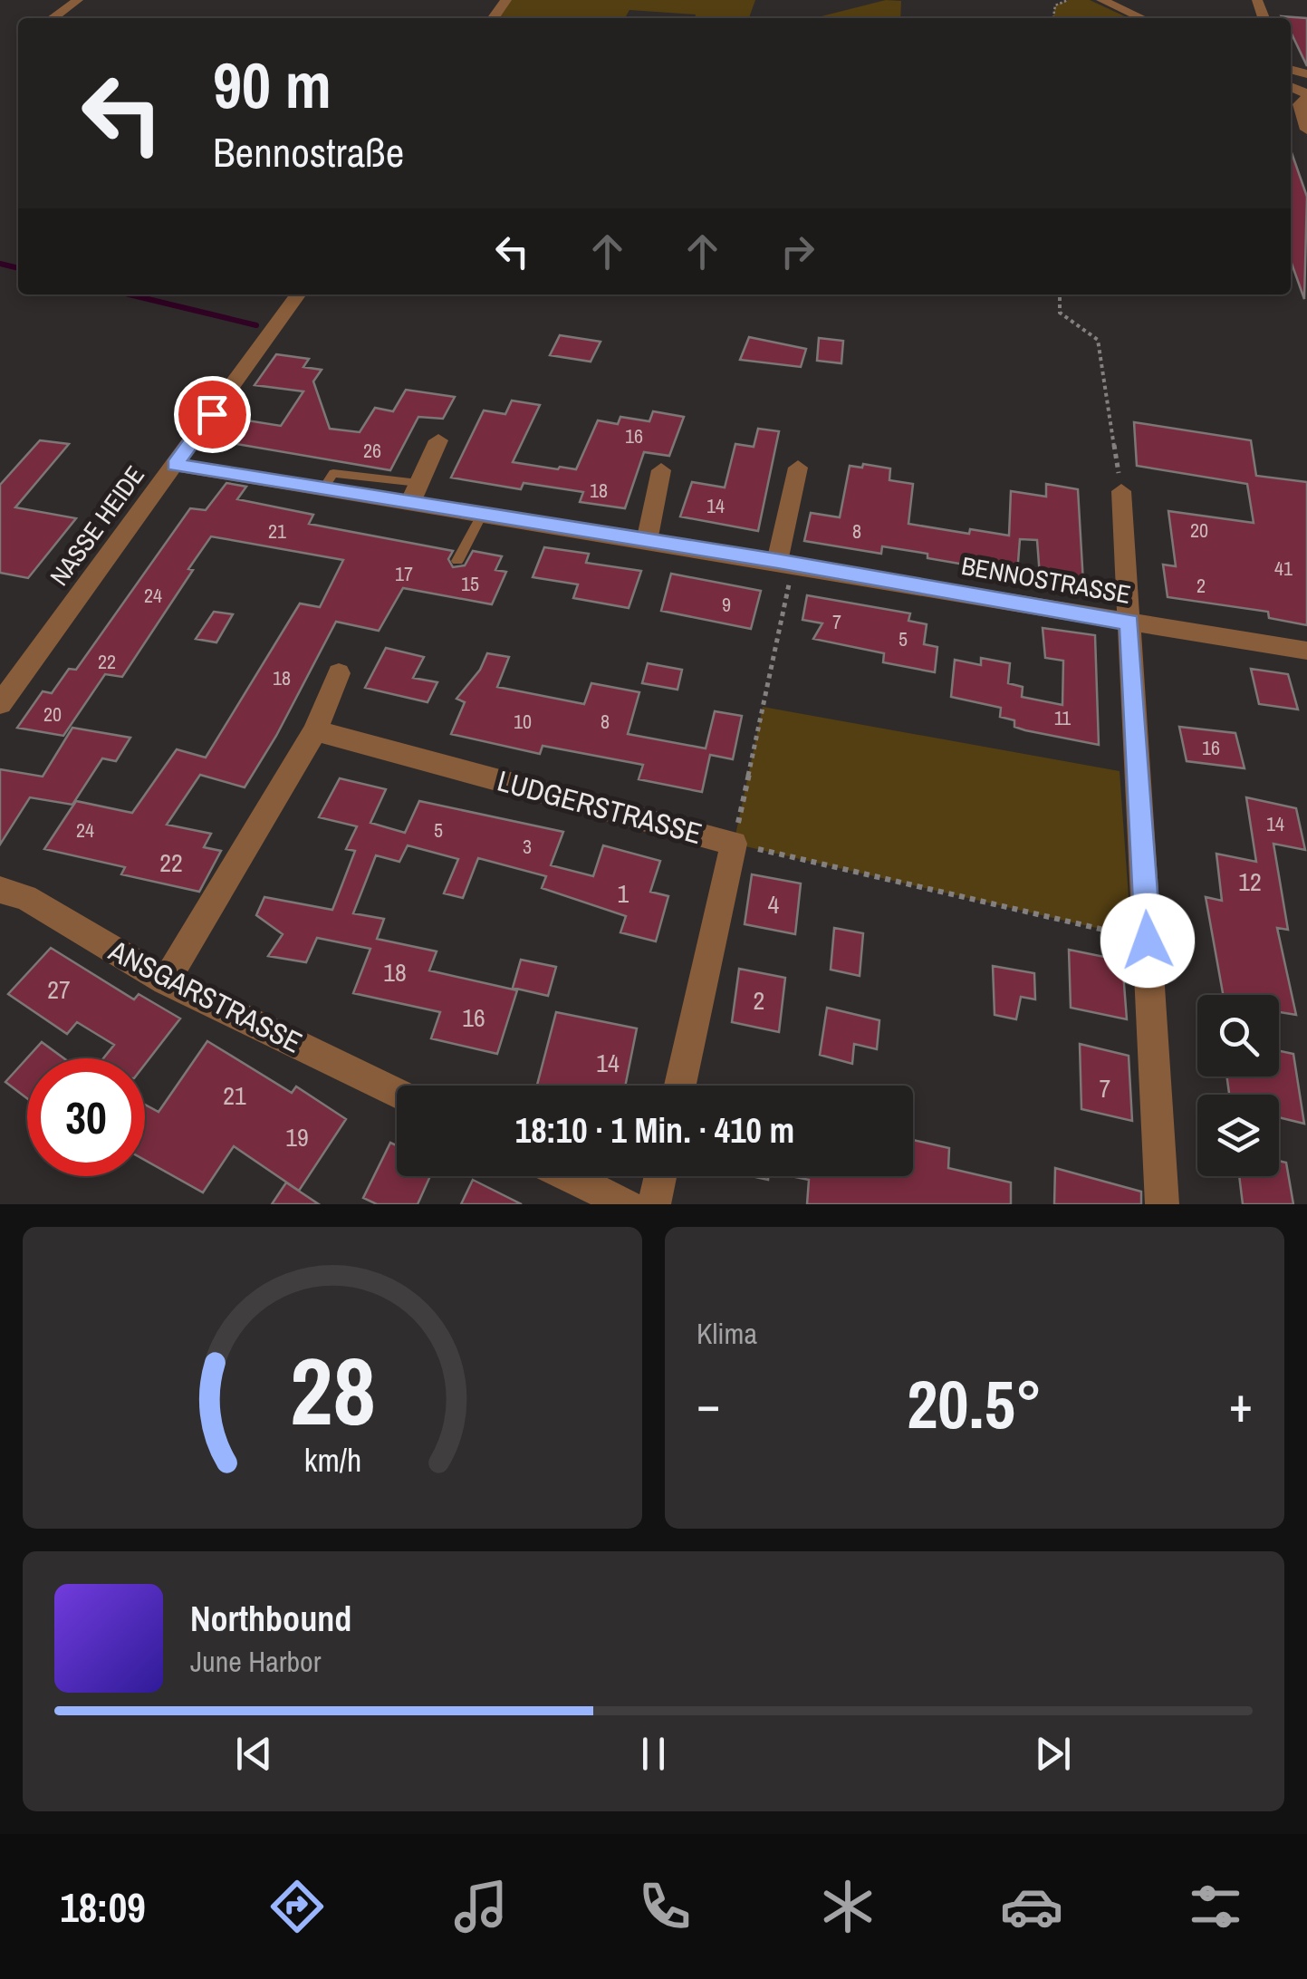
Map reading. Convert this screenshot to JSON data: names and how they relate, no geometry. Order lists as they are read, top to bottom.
{
  "streets": {
    "street": [
      "NASSE HEIDE",
      "BENNOSTRASSE",
      "LUDGERSTRASSE",
      "ANSGARSTRASSE"
    ]
  },
  "crossings": [
    ["NASSE HEIDE", "BENNOSTRASSE"]
  ],
  "house_numbers": [
    "16",
    "26",
    "18",
    "14",
    "20",
    "21",
    "8",
    "41",
    "17",
    "15",
    "2",
    "24",
    "9",
    "7",
    "5",
    "22",
    "18",
    "20",
    "11",
    "10",
    "8",
    "16",
    "14",
    "24",
    "5",
    "3",
    "22",
    "12",
    "1",
    "4",
    "18",
    "27",
    "2",
    "16",
    "14",
    "7",
    "21",
    "19"
  ],
  "page": {
    "turn": ["90 m", "Bennostraße"],
    "limit": "30",
    "trip": "18:10 · 1 Min. · 410 m",
    "tile": "Klima",
    "heat": ["−", "20.5°", "+"],
    "song": ["Northbound", "June Harbor"],
    "tabs": "18:09",
    "gauge": ["28", "km/h"]
  }
}
